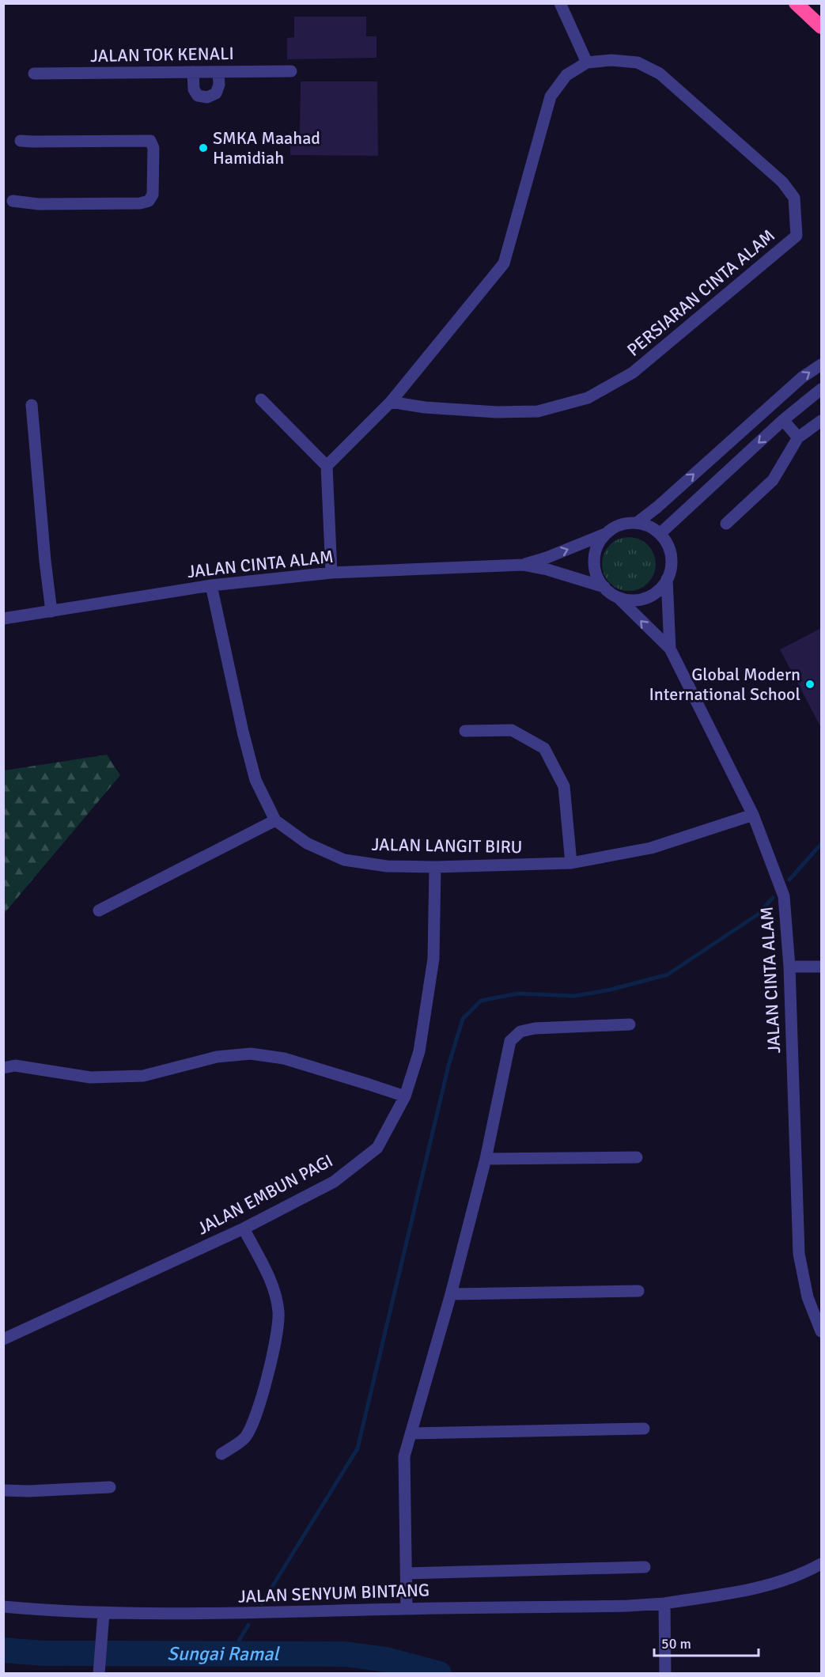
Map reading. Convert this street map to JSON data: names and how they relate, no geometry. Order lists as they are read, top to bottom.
{
  "streets": {
    "street": [
      "JALAN TOK KENALI",
      "PERSIARAN CINTA ALAM",
      "JALAN CINTA ALAM",
      "JALAN LANGIT BIRU",
      "JALAN EMBUN PAGI",
      "JALAN SENYUM BINTANG"
    ]
  },
  "crossings": [
    ["JALAN CINTA ALAM", "JALAN LANGIT BIRU"],
    ["JALAN LANGIT BIRU", "JALAN EMBUN PAGI"]
  ],
  "water": ["Sungai Ramal"],
  "places": ["SMKA Maahad Hamidiah", "Global Modern International School"],
  "scale_bar": "50 m"
}
